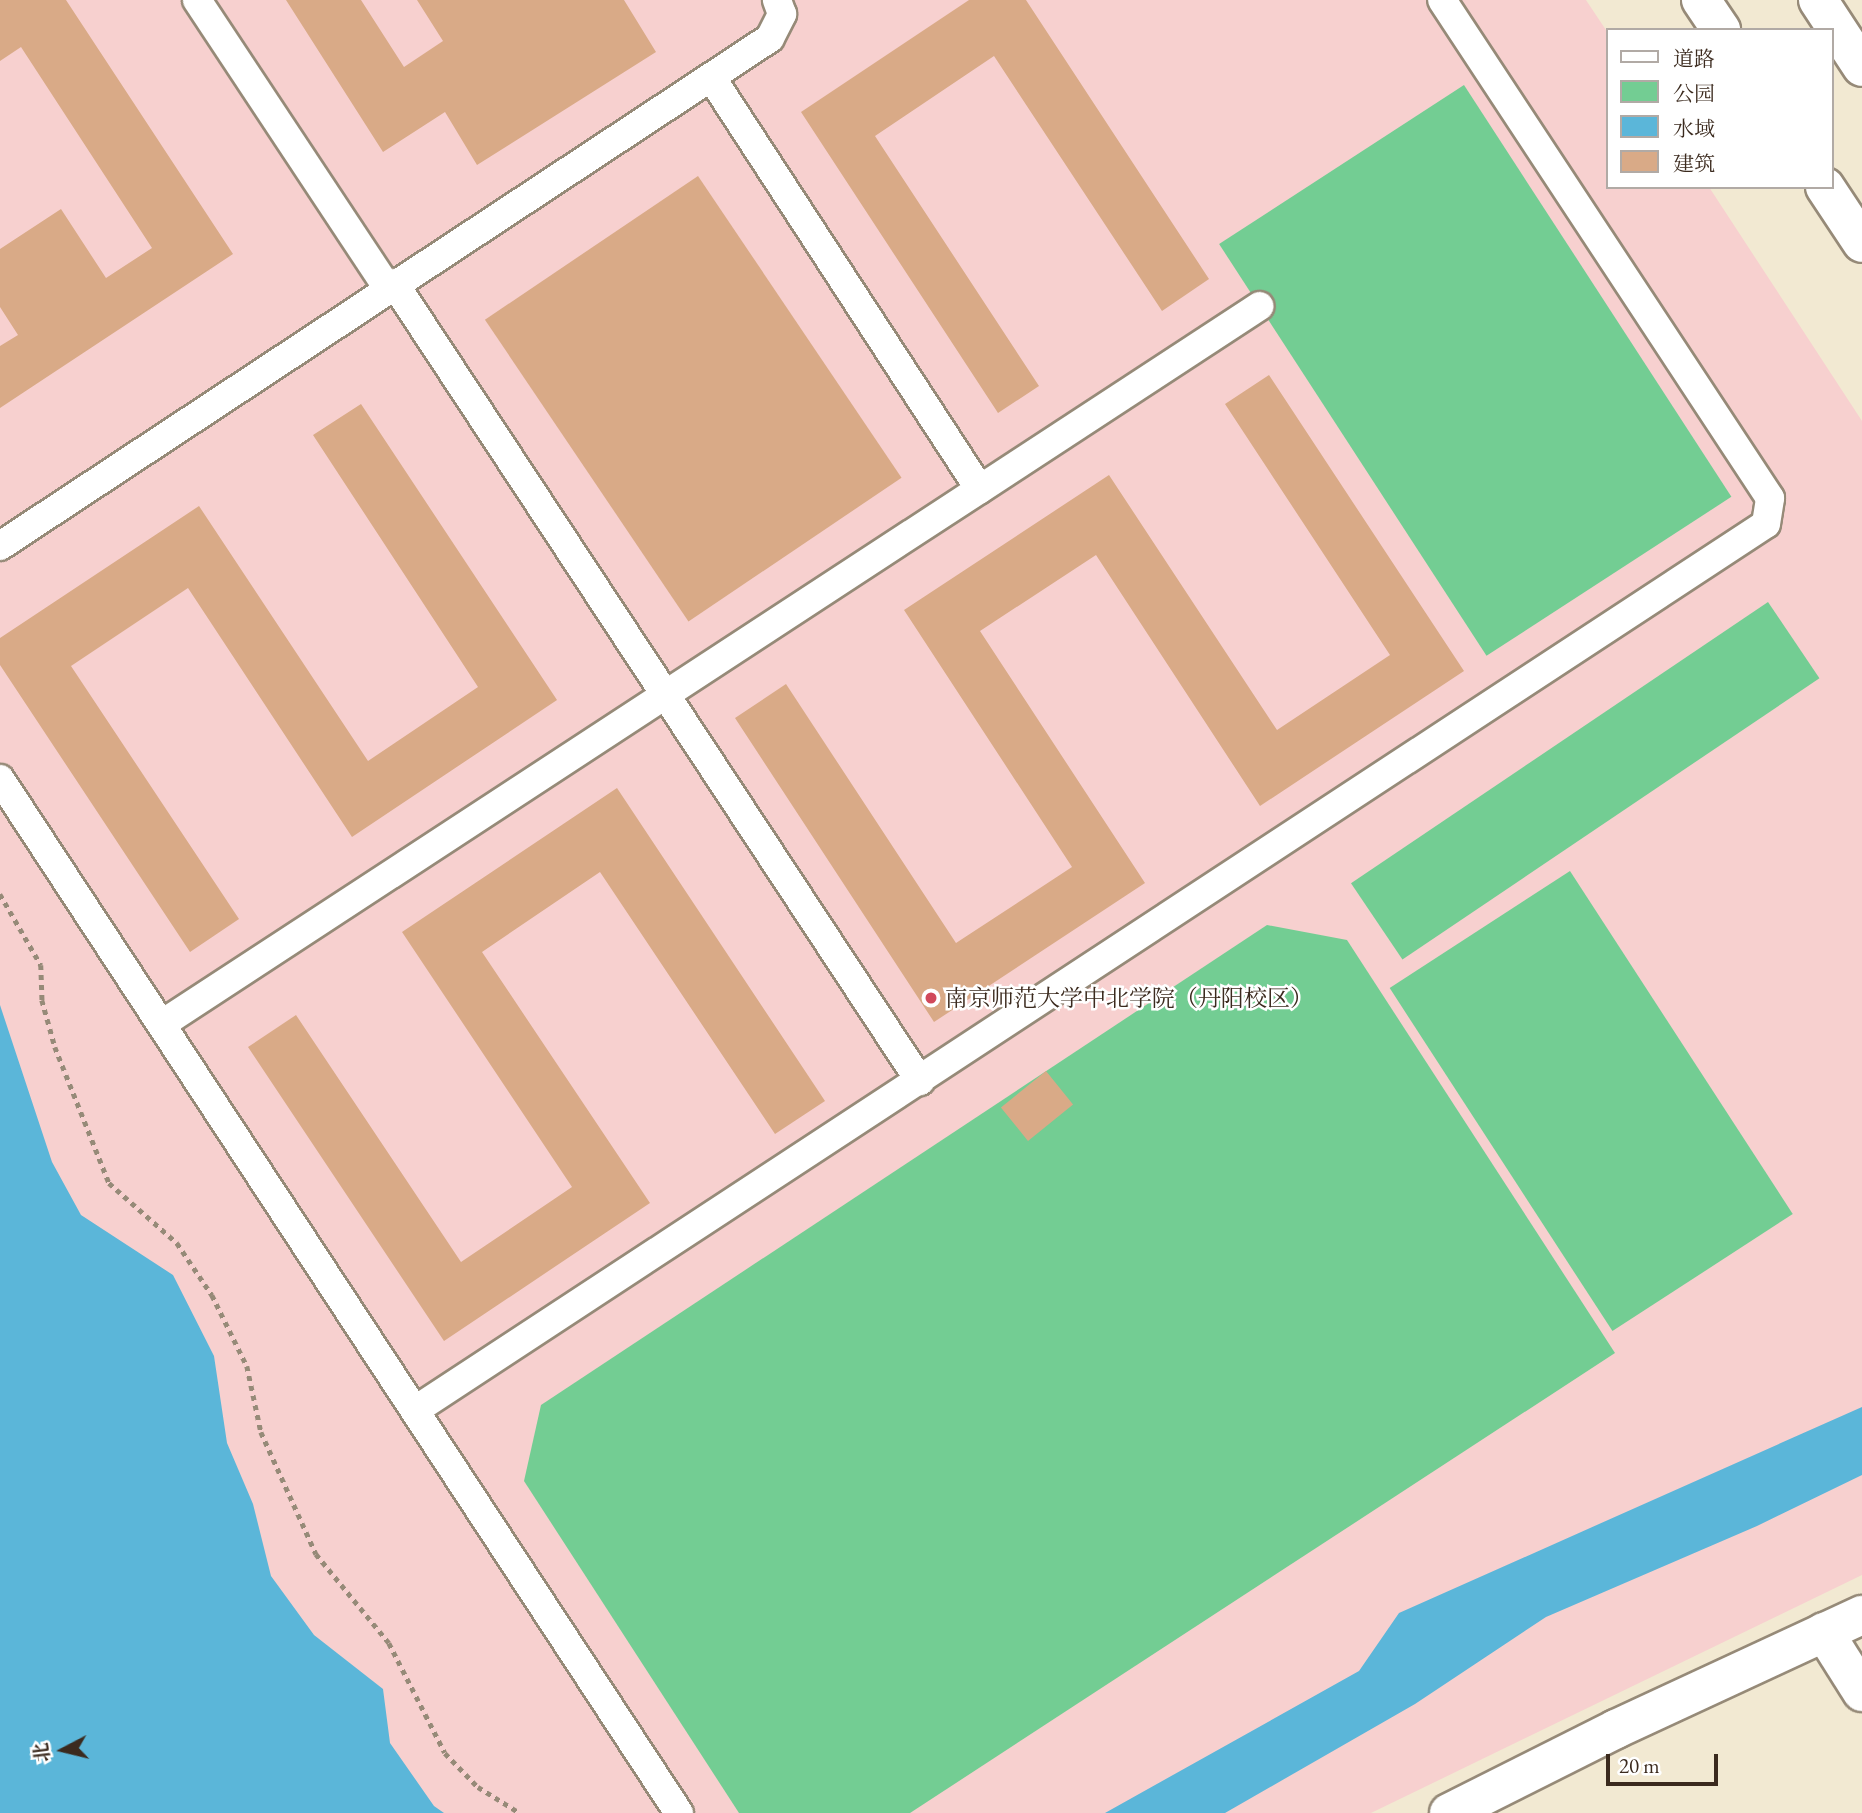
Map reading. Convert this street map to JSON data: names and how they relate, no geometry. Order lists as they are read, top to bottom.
{
  "places": ["南京师范大学中北学院（丹阳校区）"],
  "legend": [
    "道路",
    "公园",
    "水域",
    "建筑"
  ],
  "scale_bar": "20 m",
  "north": "left"
}
